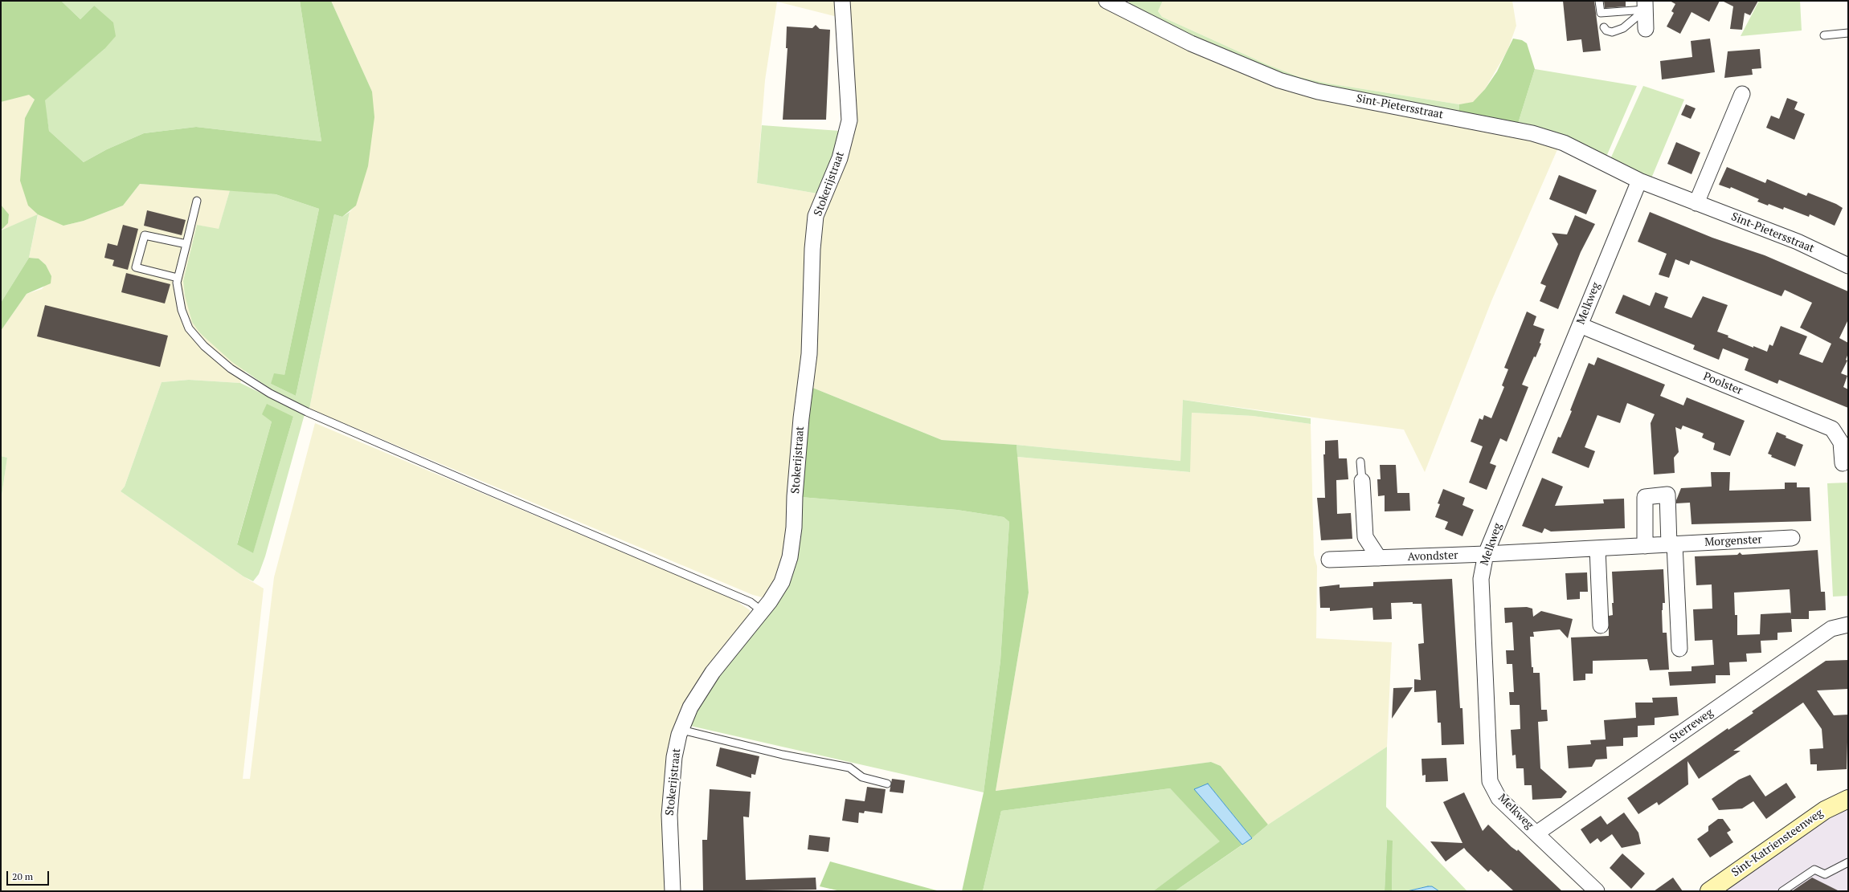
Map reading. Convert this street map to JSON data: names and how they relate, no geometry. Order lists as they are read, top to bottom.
{
  "streets": {
    "street": [
      "Sint-Pietersstraat",
      "Stokerijstraat",
      "Melkweg",
      "Poolster",
      "Morgenster",
      "Avondster",
      "Sterreweg",
      "Sint-Katriensteenweg"
    ]
  },
  "crossings": [
    ["Sint-Pietersstraat", "Melkweg"],
    ["Melkweg", "Poolster"],
    ["Melkweg", "Morgenster"],
    ["Melkweg", "Avondster"],
    ["Melkweg", "Sterreweg"],
    ["Morgenster", "Avondster"]
  ],
  "scale_bar": "20 m"
}
